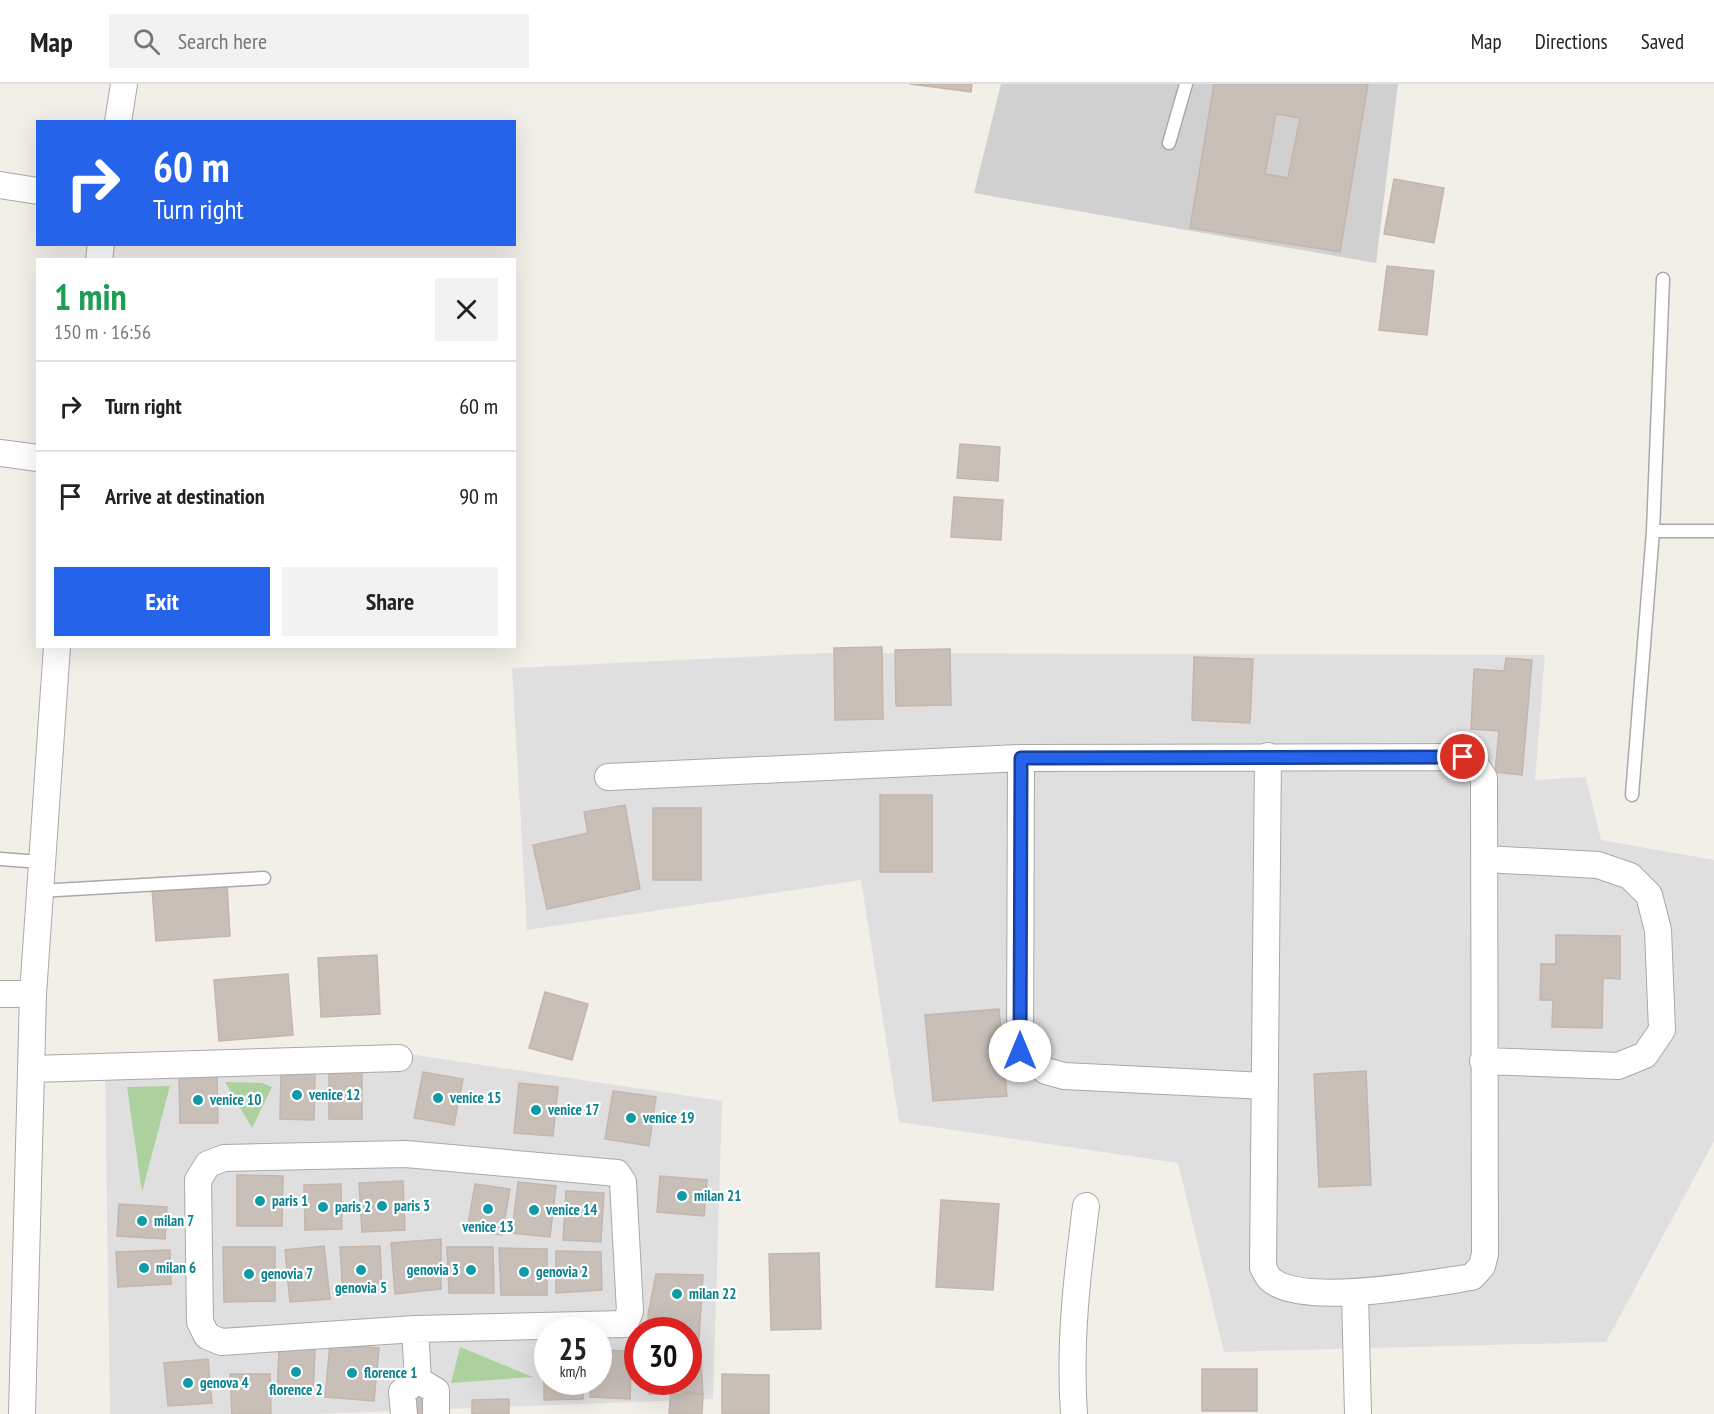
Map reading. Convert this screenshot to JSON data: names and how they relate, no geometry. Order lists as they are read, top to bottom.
{
  "places": [
    "venice 12",
    "venice 15",
    "venice 10",
    "venice 17",
    "venice 19",
    "milan 21",
    "paris 1",
    "paris 3",
    "paris 2",
    "venice 13",
    "venice 14",
    "milan 7",
    "milan 6",
    "genovia 5",
    "genovia 3",
    "genovia 2",
    "genovia 7",
    "milan 22",
    "florence 2",
    "florence 1",
    "genova 4"
  ],
  "page": {
    "header": "Map",
    "search": "Search here",
    "nav": ["Map", "Directions", "Saved"],
    "turn": ["60 m", "Turn right"],
    "heading": ["1 min", "150 m · 16:56"],
    "list": [
      {
        "name": "Turn right",
        "value": "60 m"
      },
      {
        "name": "Arrive at destination",
        "value": "90 m"
      }
    ],
    "buttons": ["Exit", "Share"],
    "speed": "25 km/h",
    "limit": "30"
  }
}
